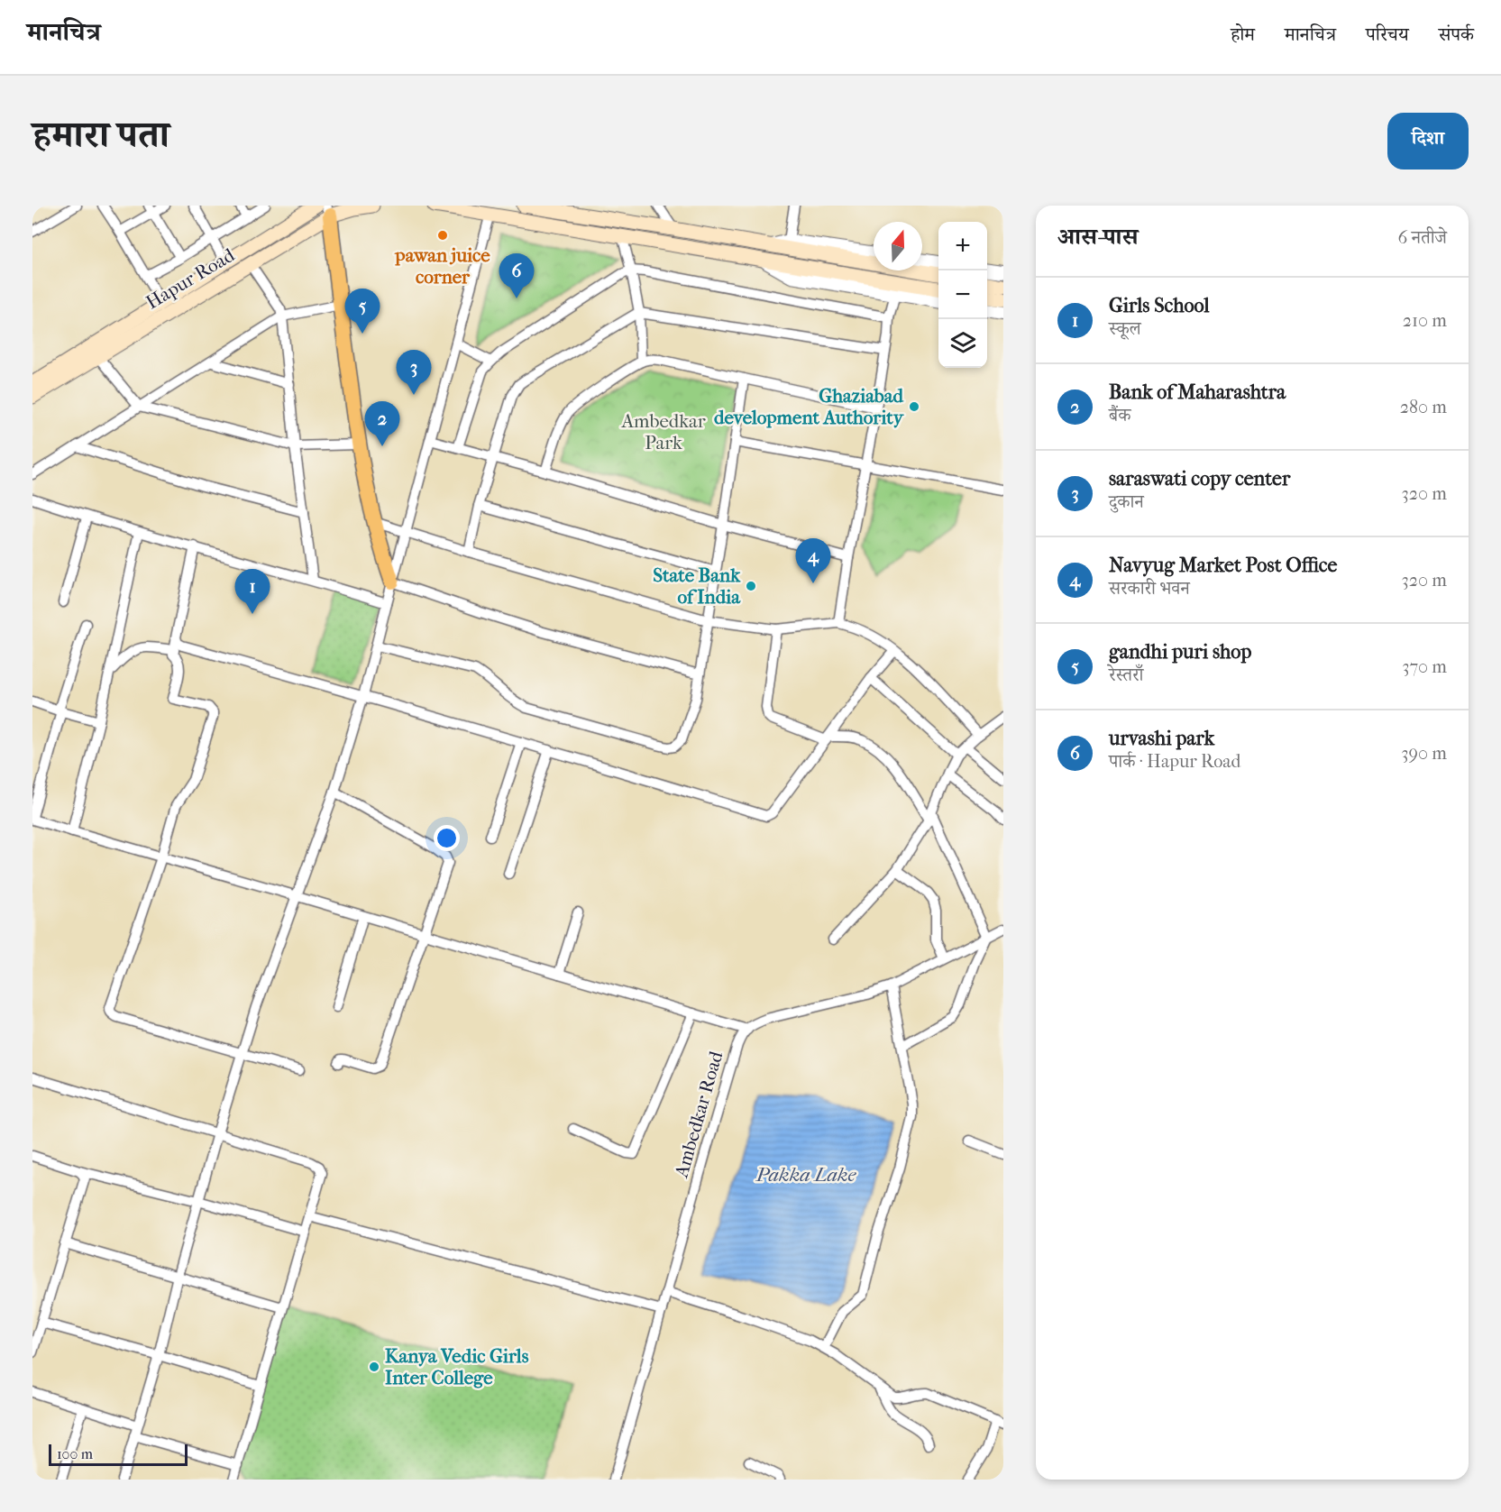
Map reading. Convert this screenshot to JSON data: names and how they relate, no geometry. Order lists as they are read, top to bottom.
{
  "streets": {
    "main road": ["Hapur Road"],
    "street": ["Ambedkar Road"]
  },
  "water": ["Pakka Lake"],
  "parks": ["Ambedkar Park"],
  "places": [
    "pawan juice corner",
    "Ghaziabad development Authority",
    "State Bank of India",
    "Kanya Vedic Girls Inter College"
  ],
  "scale_bar": "100 m",
  "north": "top",
  "page": {
    "header": "मानचित्र",
    "nav": [
      "होम",
      "मानचित्र",
      "परिचय",
      "संपर्क"
    ],
    "title": "हमारा पता",
    "buttons": "दिशा",
    "heading": ["आस-पास", "6 नतीजे"],
    "map_buttons": ["+", "−"],
    "pins": [
      "6",
      "5",
      "3",
      "2",
      "4",
      "1"
    ],
    "list": [
      {
        "mark": "1",
        "name": "Girls School",
        "note": "स्कूल",
        "value": "210 m"
      },
      {
        "mark": "2",
        "name": "Bank of Maharashtra",
        "note": "बैंक",
        "value": "280 m"
      },
      {
        "mark": "3",
        "name": "saraswati copy center",
        "note": "दुकान",
        "value": "320 m"
      },
      {
        "mark": "4",
        "name": "Navyug Market Post Office",
        "note": "सरकारी भवन",
        "value": "320 m"
      },
      {
        "mark": "5",
        "name": "gandhi puri shop",
        "note": "रेस्तराँ",
        "value": "370 m"
      },
      {
        "mark": "6",
        "name": "urvashi park",
        "note": "पार्क · Hapur Road",
        "value": "390 m"
      }
    ],
    "scale": "100 m"
  }
}
